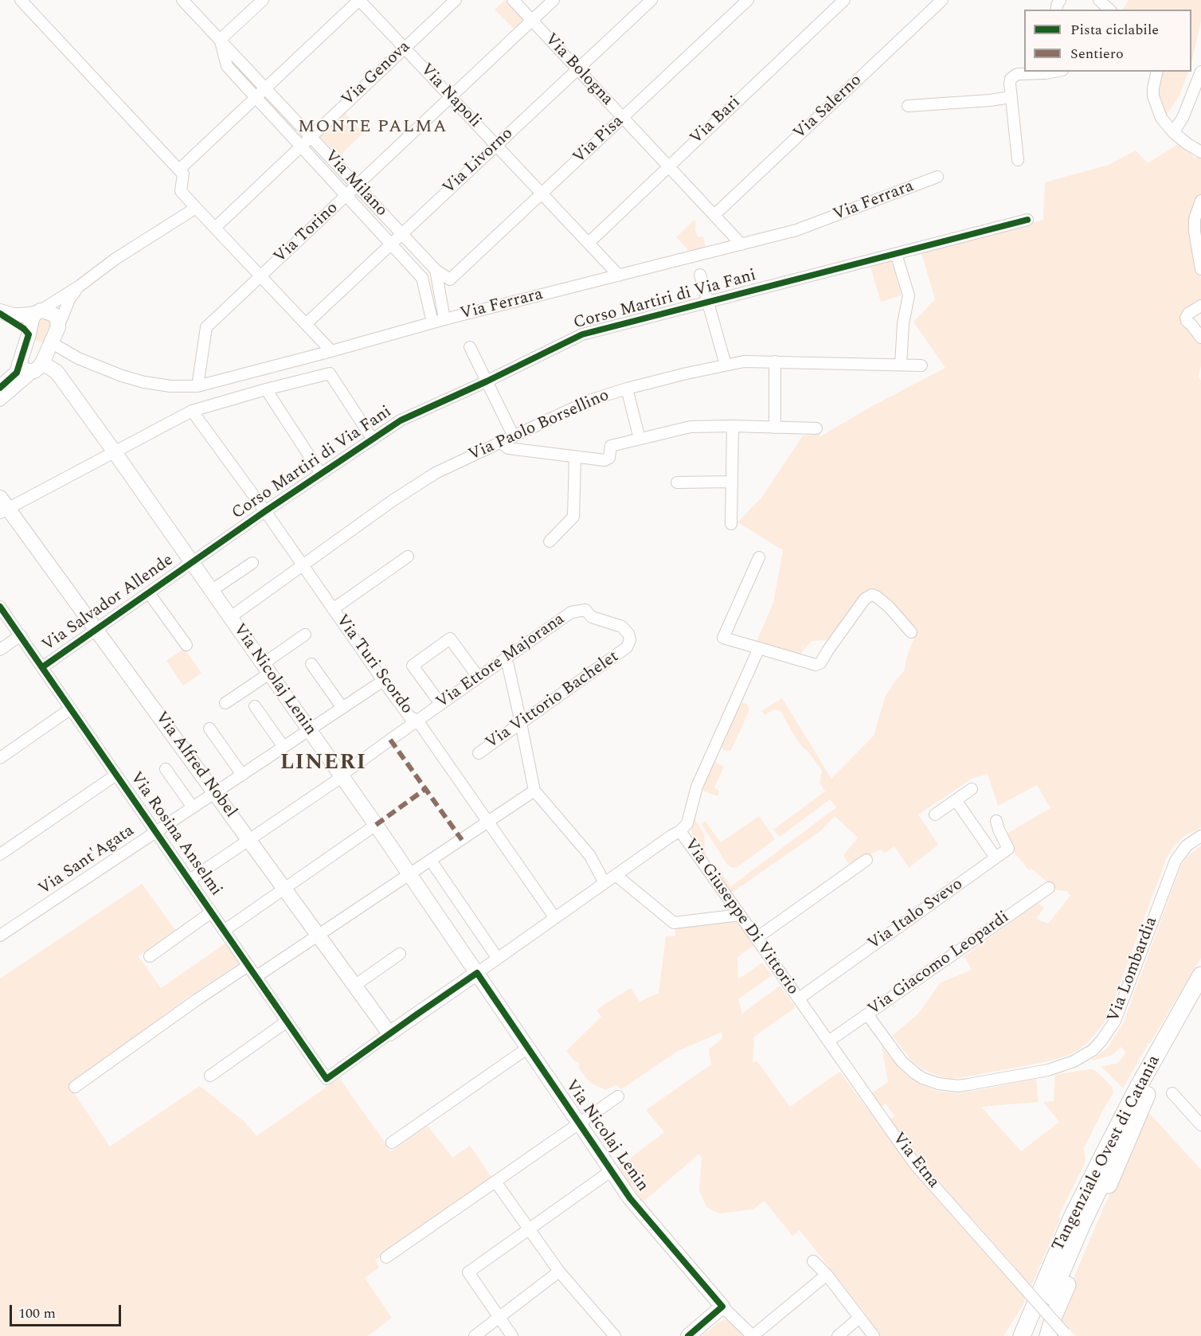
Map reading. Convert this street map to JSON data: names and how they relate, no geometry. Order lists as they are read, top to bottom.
{
  "streets": {
    "highway": ["Tangenziale Ovest di Catania"],
    "main road": ["Via Nicolaj Lenin", "Via Alfred Nobel"],
    "street": [
      "Via Bologna",
      "Via Genova",
      "Via Napoli",
      "Via Salerno",
      "Via Bari",
      "Via Pisa",
      "Via Livorno",
      "Via Milano",
      "Via Ferrara",
      "Via Torino",
      "Corso Martiri di Via Fani",
      "Via Paolo Borsellino",
      "Via Salvador Allende",
      "Via Ettore Majorana",
      "Via Turi Scordo",
      "Via Vittorio Bachelet",
      "Via Rosina Anselmi",
      "Via Sant'Agata",
      "Via Italo Svevo",
      "Via Giuseppe Di Vittorio",
      "Via Giacomo Leopardi",
      "Via Lombardia",
      "Via Etna"
    ]
  },
  "crossings": [
    ["Via Bologna", "Via Salerno"],
    ["Via Bologna", "Via Bari"],
    ["Via Bologna", "Via Pisa"],
    ["Via Bologna", "Via Livorno"],
    ["Via Bologna", "Via Ferrara"],
    ["Via Bologna", "Via Torino"],
    ["Via Genova", "Via Napoli"],
    ["Via Genova", "Via Milano"],
    ["Via Napoli", "Via Bari"],
    ["Via Napoli", "Via Pisa"],
    ["Via Napoli", "Via Livorno"],
    ["Via Napoli", "Via Ferrara"],
    ["Via Napoli", "Via Torino"],
    ["Via Pisa", "Via Milano"],
    ["Via Livorno", "Via Milano"],
    ["Via Milano", "Via Ferrara"],
    ["Via Milano", "Via Torino"],
    ["Via Ferrara", "Via Torino"],
    ["Corso Martiri di Via Fani", "Via Salvador Allende"],
    ["Corso Martiri di Via Fani", "Via Turi Scordo"],
    ["Corso Martiri di Via Fani", "Via Nicolaj Lenin"],
    ["Via Paolo Borsellino", "Via Turi Scordo"],
    ["Via Paolo Borsellino", "Via Nicolaj Lenin"],
    ["Via Salvador Allende", "Via Nicolaj Lenin"],
    ["Via Salvador Allende", "Via Alfred Nobel"],
    ["Via Salvador Allende", "Via Rosina Anselmi"],
    ["Via Ettore Majorana", "Via Turi Scordo"],
    ["Via Ettore Majorana", "Via Nicolaj Lenin"],
    ["Via Ettore Majorana", "Via Vittorio Bachelet"],
    ["Via Ettore Majorana", "Via Alfred Nobel"],
    ["Via Ettore Majorana", "Via Rosina Anselmi"],
    ["Via Turi Scordo", "Via Sant'Agata"],
    ["Via Turi Scordo", "Via Giuseppe Di Vittorio"],
    ["Via Nicolaj Lenin", "Via Sant'Agata"],
    ["Via Nicolaj Lenin", "Via Giuseppe Di Vittorio"],
    ["Via Alfred Nobel", "Via Rosina Anselmi"],
    ["Via Alfred Nobel", "Via Sant'Agata"],
    ["Via Rosina Anselmi", "Via Sant'Agata"],
    ["Via Italo Svevo", "Via Giuseppe Di Vittorio"],
    ["Via Giuseppe Di Vittorio", "Via Giacomo Leopardi"],
    ["Via Giuseppe Di Vittorio", "Via Etna"],
    ["Via Giacomo Leopardi", "Via Lombardia"],
    ["Via Giacomo Leopardi", "Via Etna"]
  ],
  "districts": ["MONTE PALMA", "LINERI"],
  "legend": ["Pista ciclabile", "Sentiero"],
  "scale_bar": "100 m"
}
